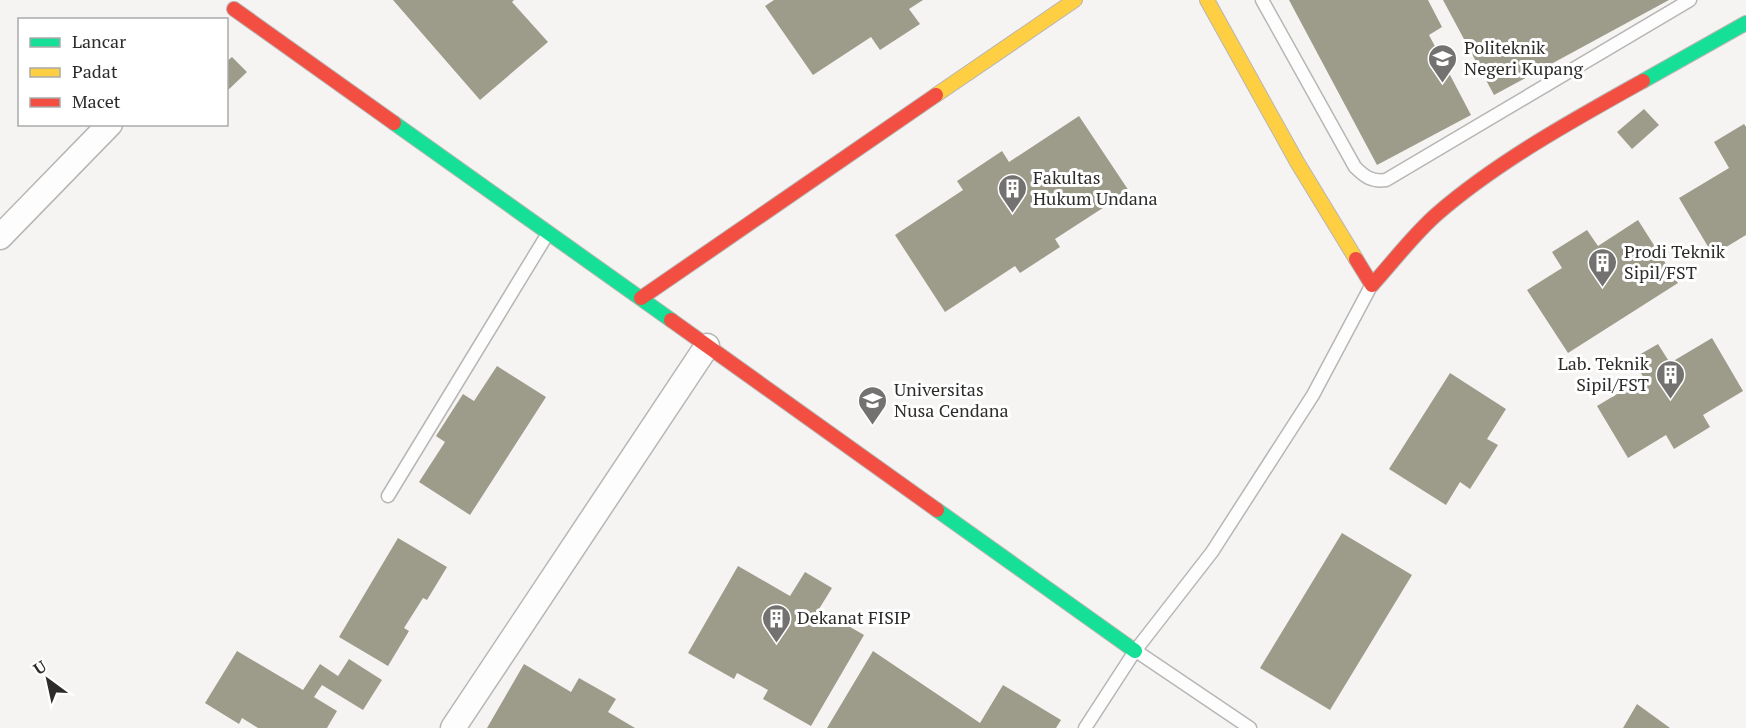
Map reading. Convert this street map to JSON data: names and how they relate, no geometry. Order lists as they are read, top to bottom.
{
  "places": {
    "school or university": ["Politeknik Negeri Kupang", "Universitas Nusa Cendana"],
    "building": [
      "Fakultas Hukum Undana",
      "Prodi Teknik Sipil/FST",
      "Lab. Teknik Sipil/FST",
      "Dekanat FISIP"
    ]
  },
  "legend": ["Lancar", "Padat", "Macet"],
  "north": "top left"
}
